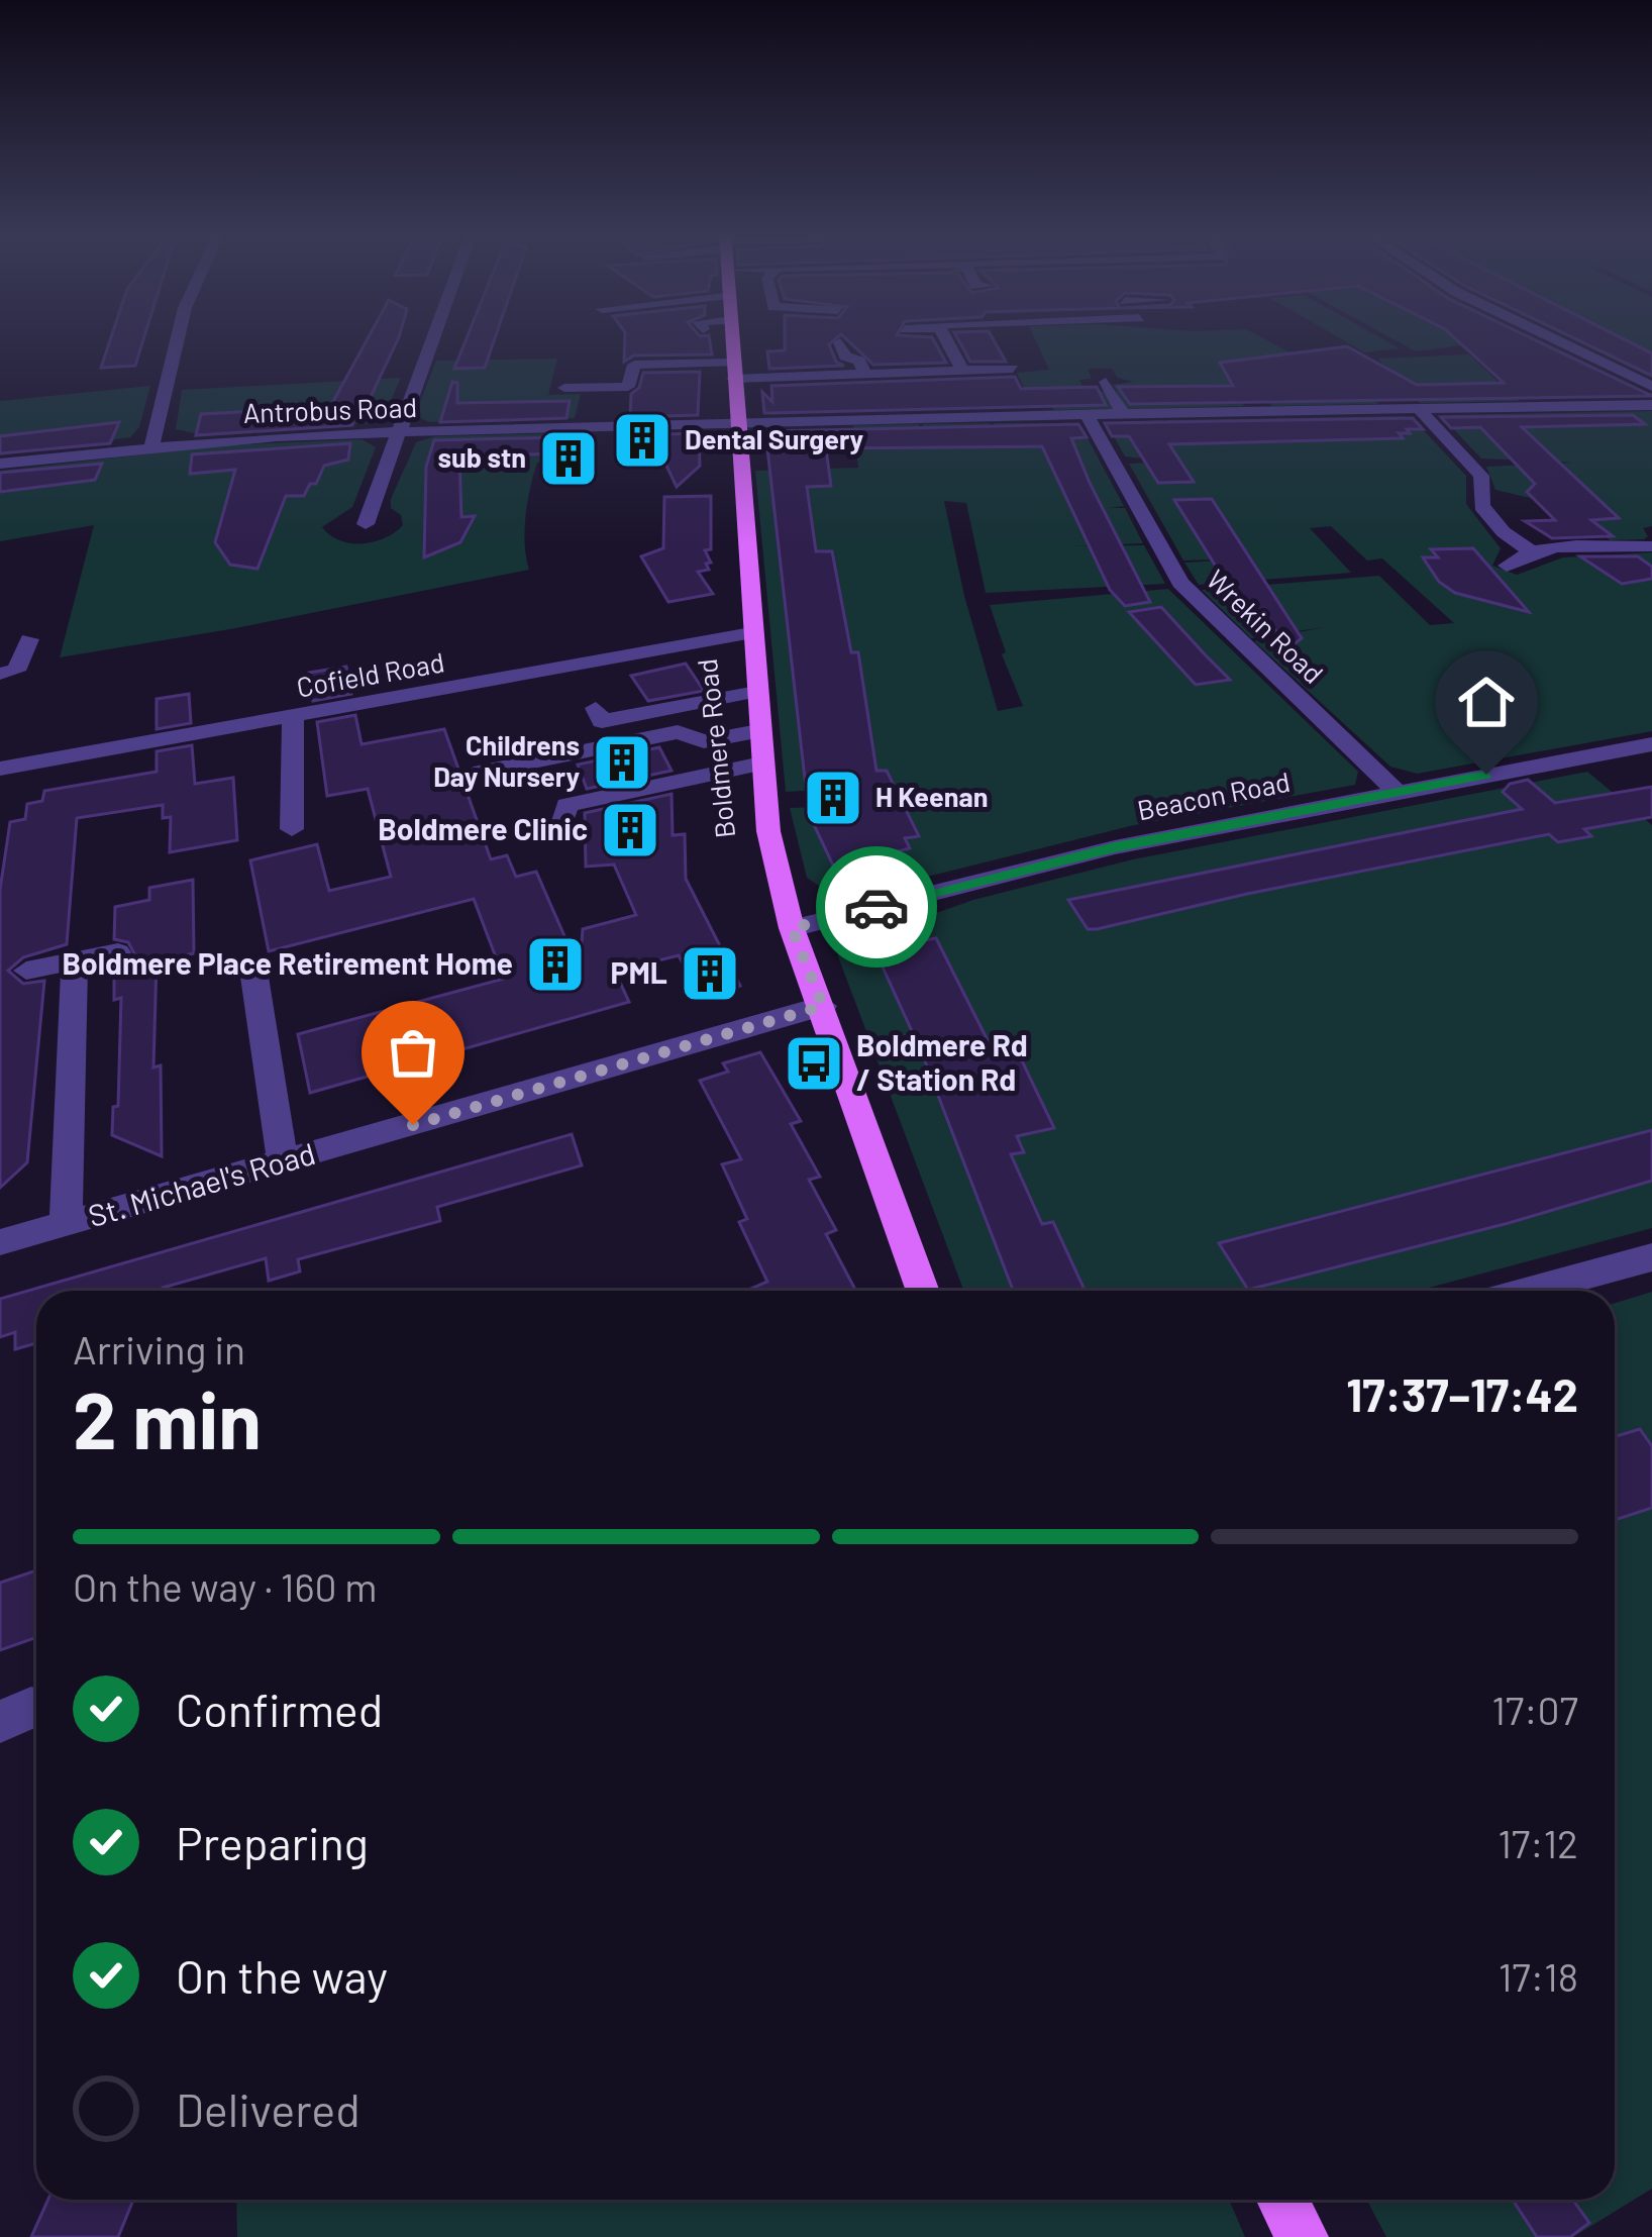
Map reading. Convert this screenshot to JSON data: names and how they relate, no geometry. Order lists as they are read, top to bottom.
{
  "streets": {
    "main road": ["Boldmere Road"],
    "street": [
      "Antrobus Road",
      "Wrekin Road",
      "Cofield Road",
      "Beacon Road",
      "St. Michael's Road"
    ]
  },
  "crossings": [
    ["Antrobus Road", "Wrekin Road"],
    ["Antrobus Road", "Boldmere Road"],
    ["Wrekin Road", "Beacon Road"],
    ["Cofield Road", "Boldmere Road"],
    ["Boldmere Road", "Beacon Road"],
    ["Boldmere Road", "St. Michael's Road"]
  ],
  "places": {
    "building": [
      "Dental Surgery",
      "sub stn",
      "Childrens Day Nursery",
      "H Keenan",
      "Boldmere Clinic",
      "Boldmere Place Retirement Home",
      "PML"
    ],
    "bus stop": ["Boldmere Rd / Station Rd"]
  },
  "page": {
    "heading": ["2 min", "Arriving in", "17:37–17:42"],
    "bar": "On the way · 160 m",
    "list": [
      ["Confirmed", "17:07"],
      ["Preparing", "17:12"],
      ["On the way", "17:18"],
      "Delivered"
    ]
  }
}
